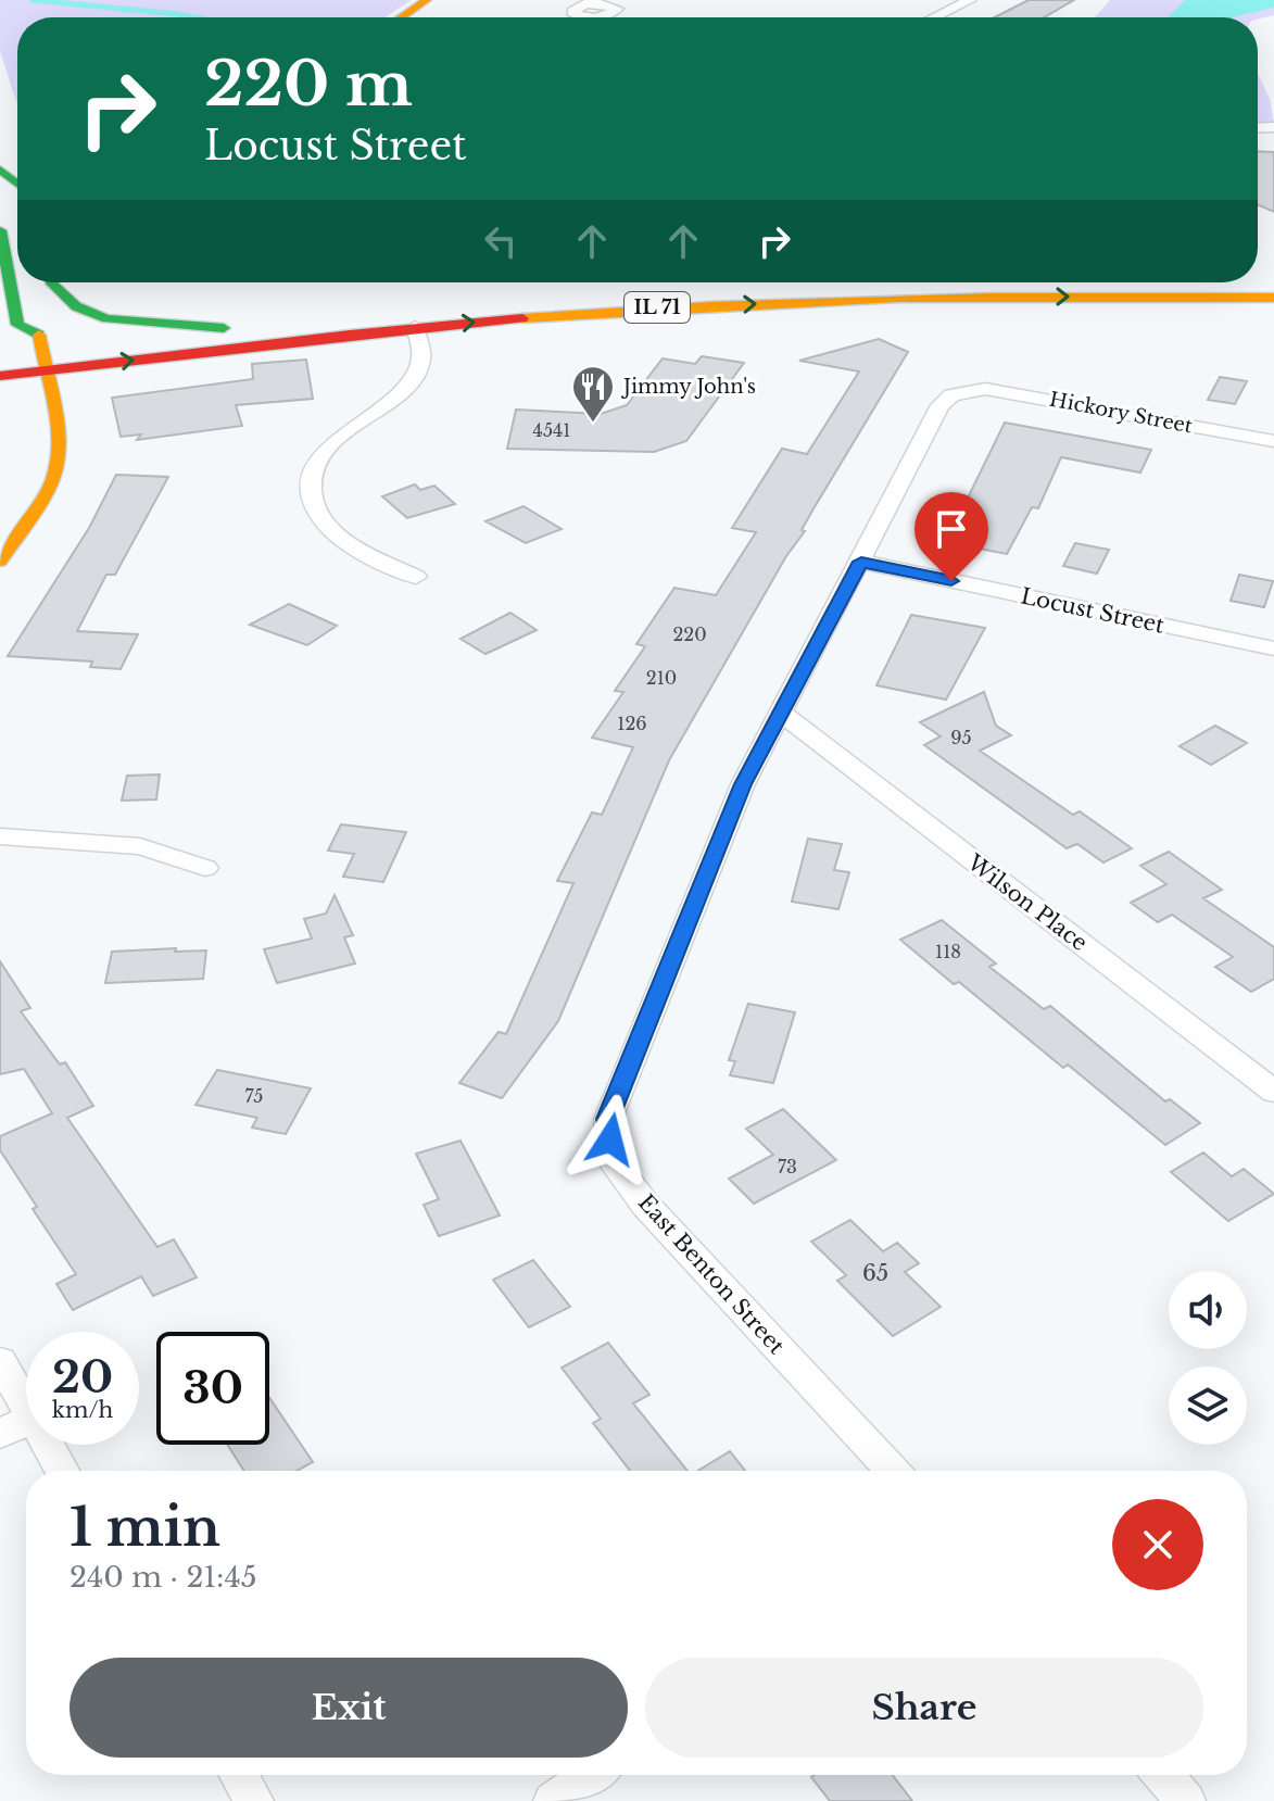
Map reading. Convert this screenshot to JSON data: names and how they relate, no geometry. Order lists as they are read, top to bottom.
{
  "streets": {
    "main road": ["IL 71"],
    "street": [
      "Hickory Street",
      "Locust Street",
      "Wilson Place",
      "East Benton Street"
    ]
  },
  "crossings": [
    ["Hickory Street", "East Benton Street"],
    ["Locust Street", "East Benton Street"],
    ["Wilson Place", "East Benton Street"]
  ],
  "places": {
    "restaurant": ["Jimmy John's"]
  },
  "house_numbers": [
    "4541",
    "220",
    "210",
    "126",
    "95",
    "118",
    "75",
    "73",
    "65"
  ],
  "page": {
    "turn": ["220 m", "Locust Street"],
    "speed": "20 km/h",
    "limit": "30",
    "heading": ["1 min", "240 m · 21:45"],
    "buttons": ["Exit", "Share"]
  }
}
